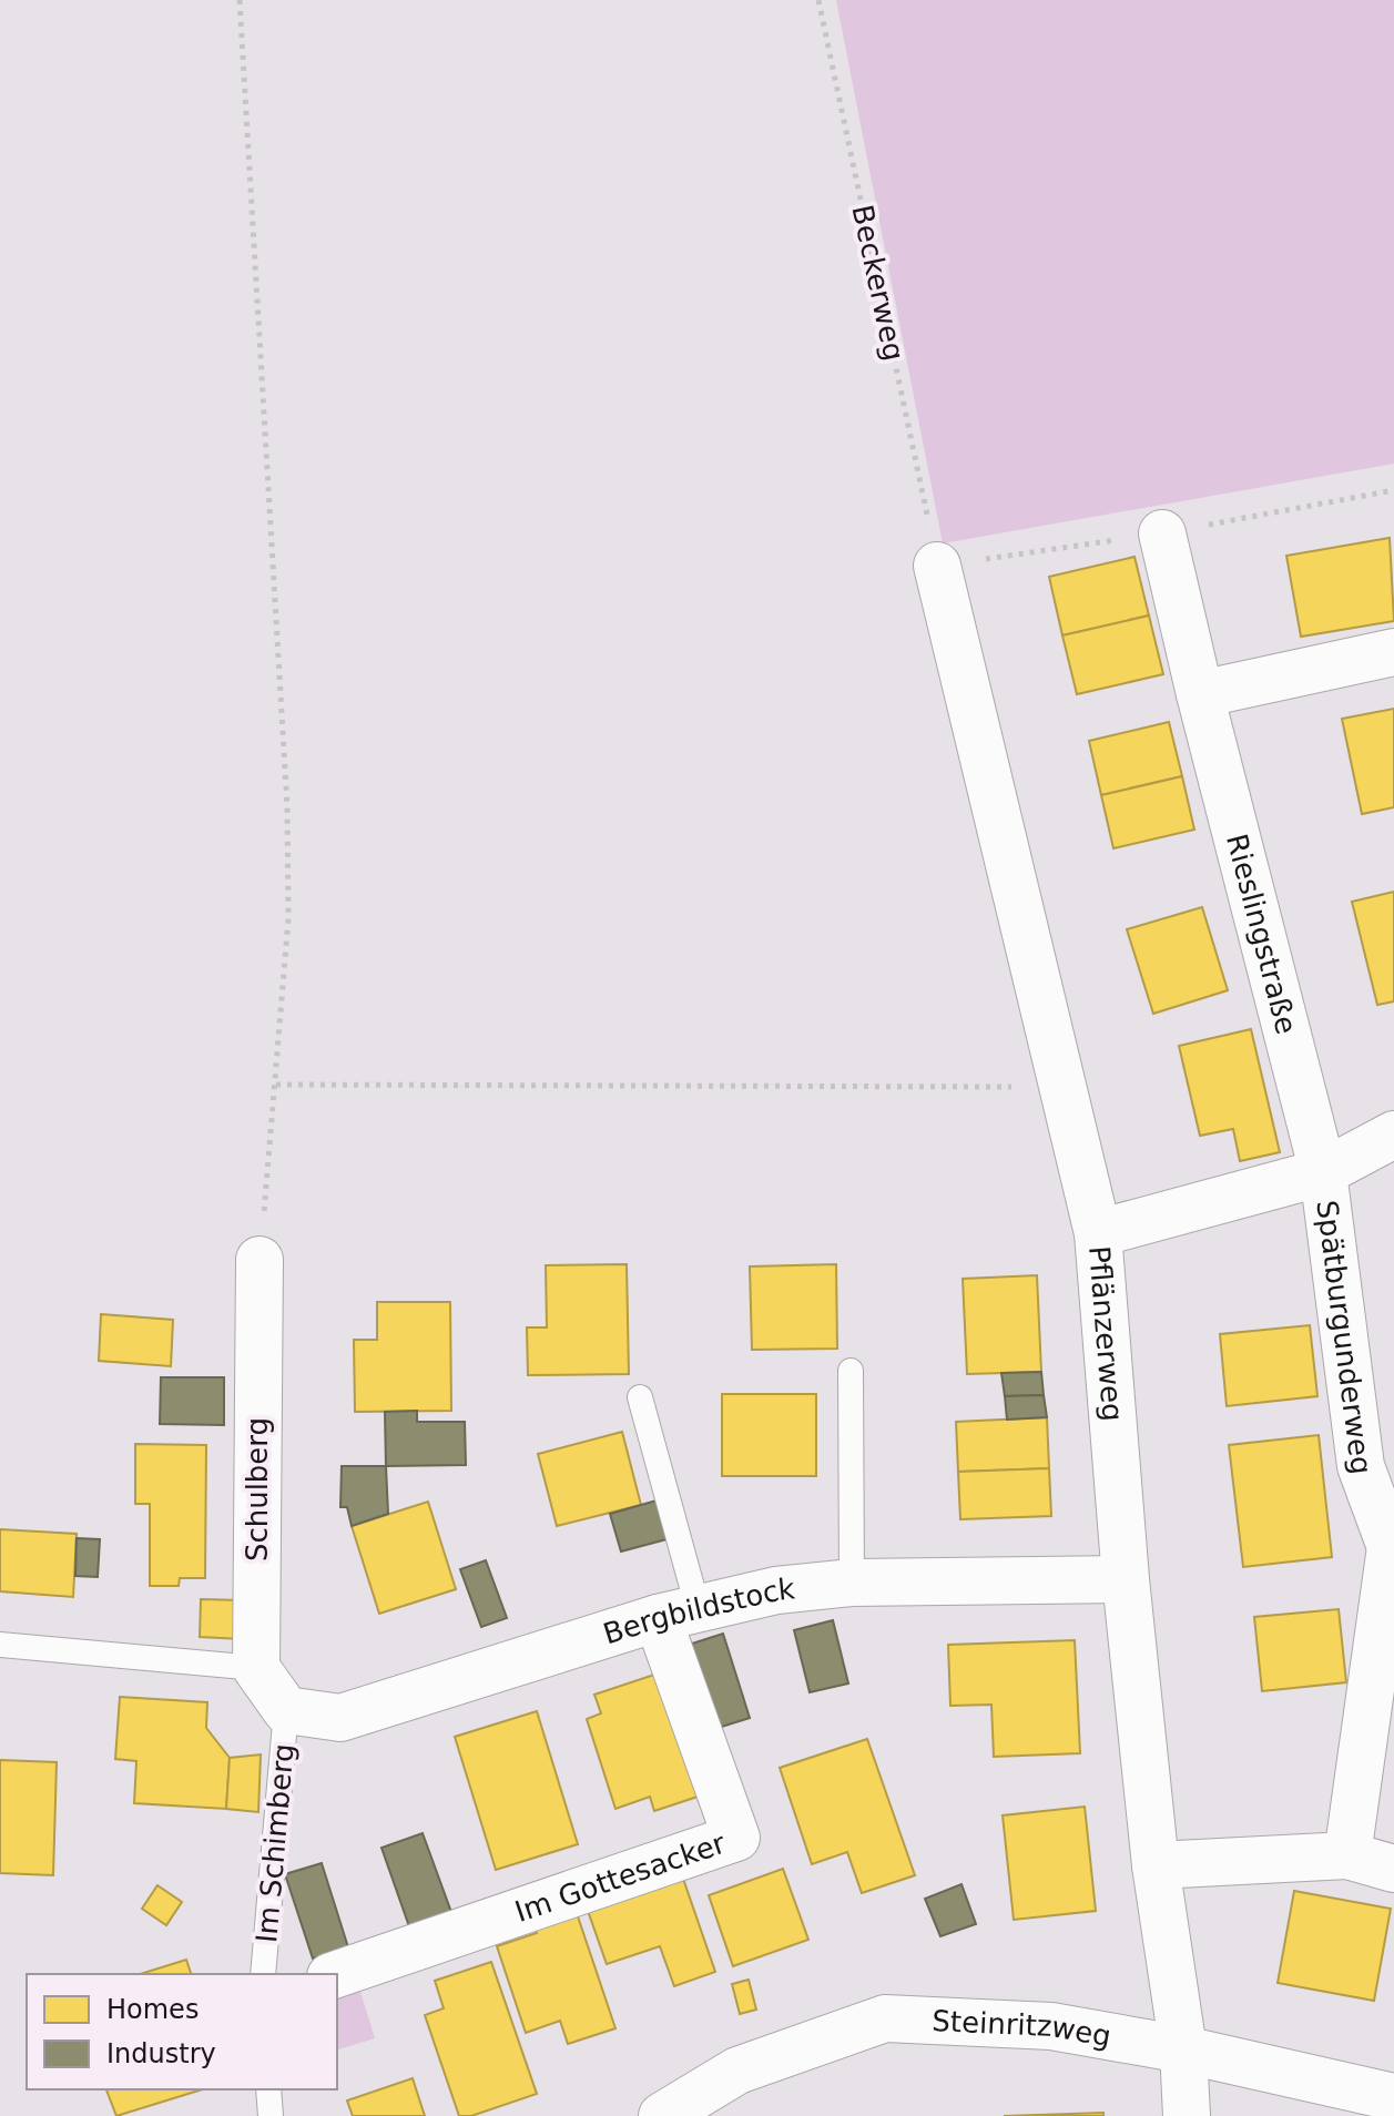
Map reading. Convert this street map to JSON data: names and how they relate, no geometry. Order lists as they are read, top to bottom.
{
  "streets": {
    "street": [
      "Rieslingstraße",
      "Pflänzerweg",
      "Spätburgunderweg",
      "Schulberg",
      "Bergbildstock",
      "Im Gottesacker",
      "Steinritzweg"
    ],
    "lane": ["Im Schimberg"],
    "path": ["Beckerweg"]
  },
  "crossings": [
    ["Beckerweg", "Pflänzerweg"],
    ["Rieslingstraße", "Spätburgunderweg"],
    ["Pflänzerweg", "Bergbildstock"],
    ["Pflänzerweg", "Steinritzweg"],
    ["Bergbildstock", "Im Schimberg"],
    ["Bergbildstock", "Im Gottesacker"]
  ],
  "legend": ["Homes", "Industry"]
}
